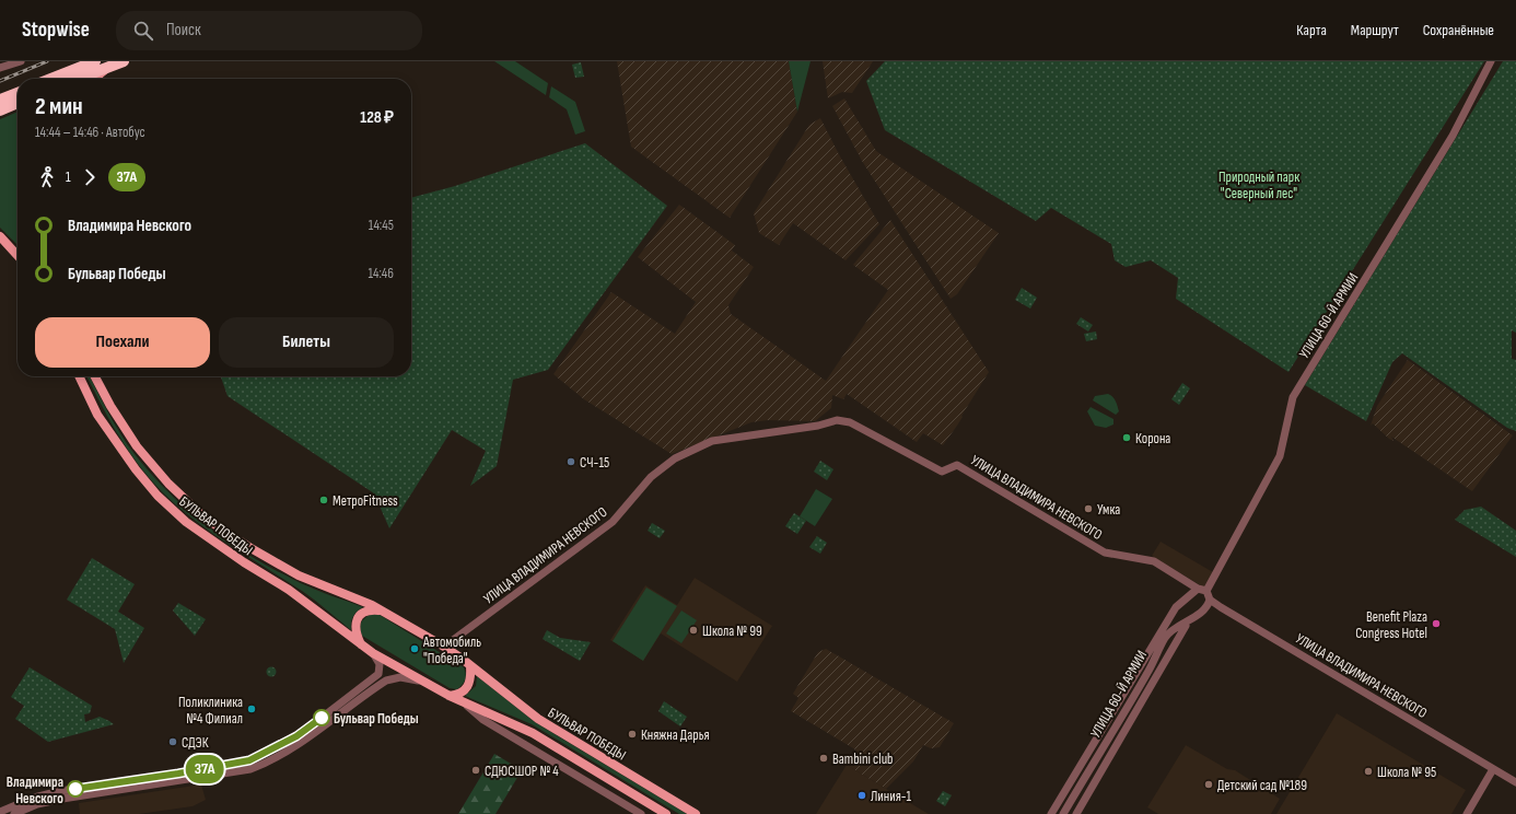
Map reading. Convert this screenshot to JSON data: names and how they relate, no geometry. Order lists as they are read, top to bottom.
{
  "streets": {
    "main road": ["БУЛЬВАР ПОБЕДЫ"],
    "street": ["УЛИЦА 60-Й АРМИИ", "УЛИЦА ВЛАДИМИРА НЕВСКОГО"]
  },
  "crossings": [
    ["УЛИЦА 60-Й АРМИИ", "УЛИЦА ВЛАДИМИРА НЕВСКОГО"],
    ["УЛИЦА ВЛАДИМИРА НЕВСКОГО", "БУЛЬВАР ПОБЕДЫ"]
  ],
  "parks": ["Природный парк \"Северный лес\""],
  "places": [
    "Корона",
    "СЧ-15",
    "МетроFitness",
    "Умка",
    "Benefit Plaza Congress Hotel",
    "Школа № 99",
    "Автомобиль \"Победа\"",
    "Поликлиника №4 Филиал",
    "Бульвар Победы",
    "Княжна Дарья",
    "СДЭК",
    "Bambini club",
    "СДЮСШОР № 4",
    "Школа № 95",
    "Детский сад №189",
    "Владимира Невского",
    "Линия-1"
  ],
  "lines": ["bus line 37А"],
  "page": {
    "header": "Stopwise",
    "search": "Поиск",
    "nav": ["Карта", "Маршрут", "Сохранённые"],
    "on_map": "37А",
    "heading": ["2 мин", "14:44 – 14:46 · Автобус", "128 ₽"],
    "legs": ["1", "37А"],
    "list": [
      {
        "name": "Владимира Невского",
        "value": "14:45"
      },
      {
        "name": "Бульвар Победы",
        "value": "14:46"
      }
    ],
    "buttons": ["Поехали", "Билеты"]
  }
}
